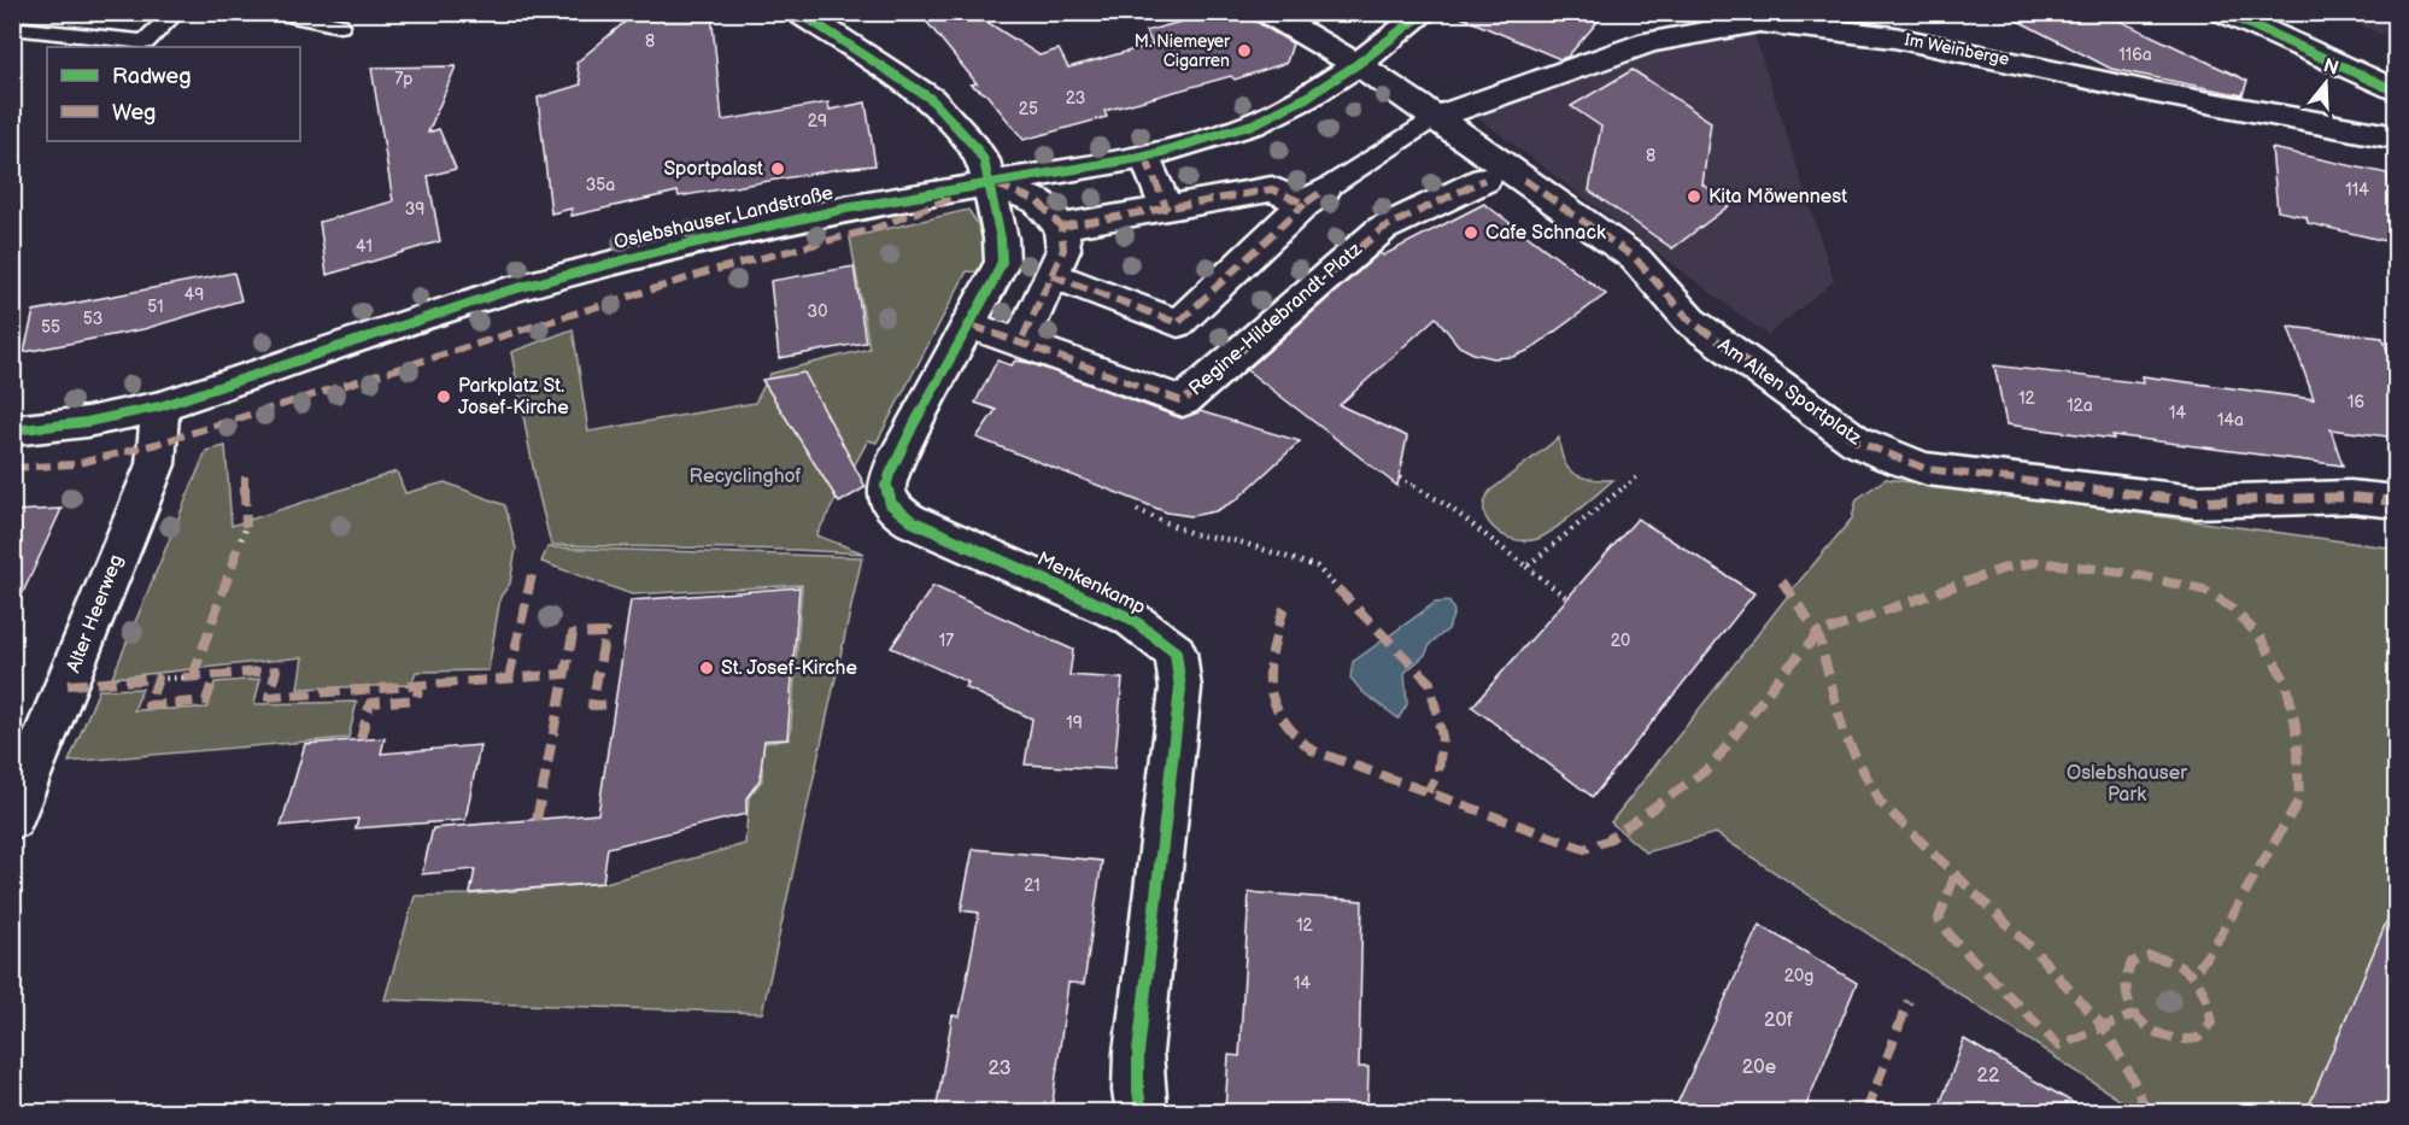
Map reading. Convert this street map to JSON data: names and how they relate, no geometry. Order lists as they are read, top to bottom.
{
  "streets": {
    "street": [
      "Im Weinberge",
      "Oslebshauser Landstraße",
      "Regine-Hildebrandt-Platz",
      "Am Alten Sportplatz",
      "Menkenkamp",
      "Alter Heerweg"
    ]
  },
  "crossings": [
    ["Im Weinberge", "Am Alten Sportplatz"],
    ["Oslebshauser Landstraße", "Am Alten Sportplatz"],
    ["Oslebshauser Landstraße", "Menkenkamp"],
    ["Oslebshauser Landstraße", "Alter Heerweg"],
    ["Regine-Hildebrandt-Platz", "Menkenkamp"]
  ],
  "parks": ["Recyclinghof", "Oslebshauser Park"],
  "places": [
    "M. Niemeyer Cigarren",
    "Sportpalast",
    "Kita Möwennest",
    "Cafe Schnack",
    "Parkplatz St. Josef-Kirche",
    "St. Josef-Kirche"
  ],
  "house_numbers": [
    "8",
    "116a",
    "7p",
    "23",
    "25",
    "29",
    "8",
    "35a",
    "114",
    "39",
    "41",
    "49",
    "51",
    "30",
    "53",
    "55",
    "12",
    "16",
    "12a",
    "14",
    "14a",
    "17",
    "20",
    "19",
    "21",
    "12",
    "20g",
    "14",
    "20f",
    "20e",
    "23",
    "22"
  ],
  "legend": ["Radweg", "Weg"],
  "north": "top"
}
